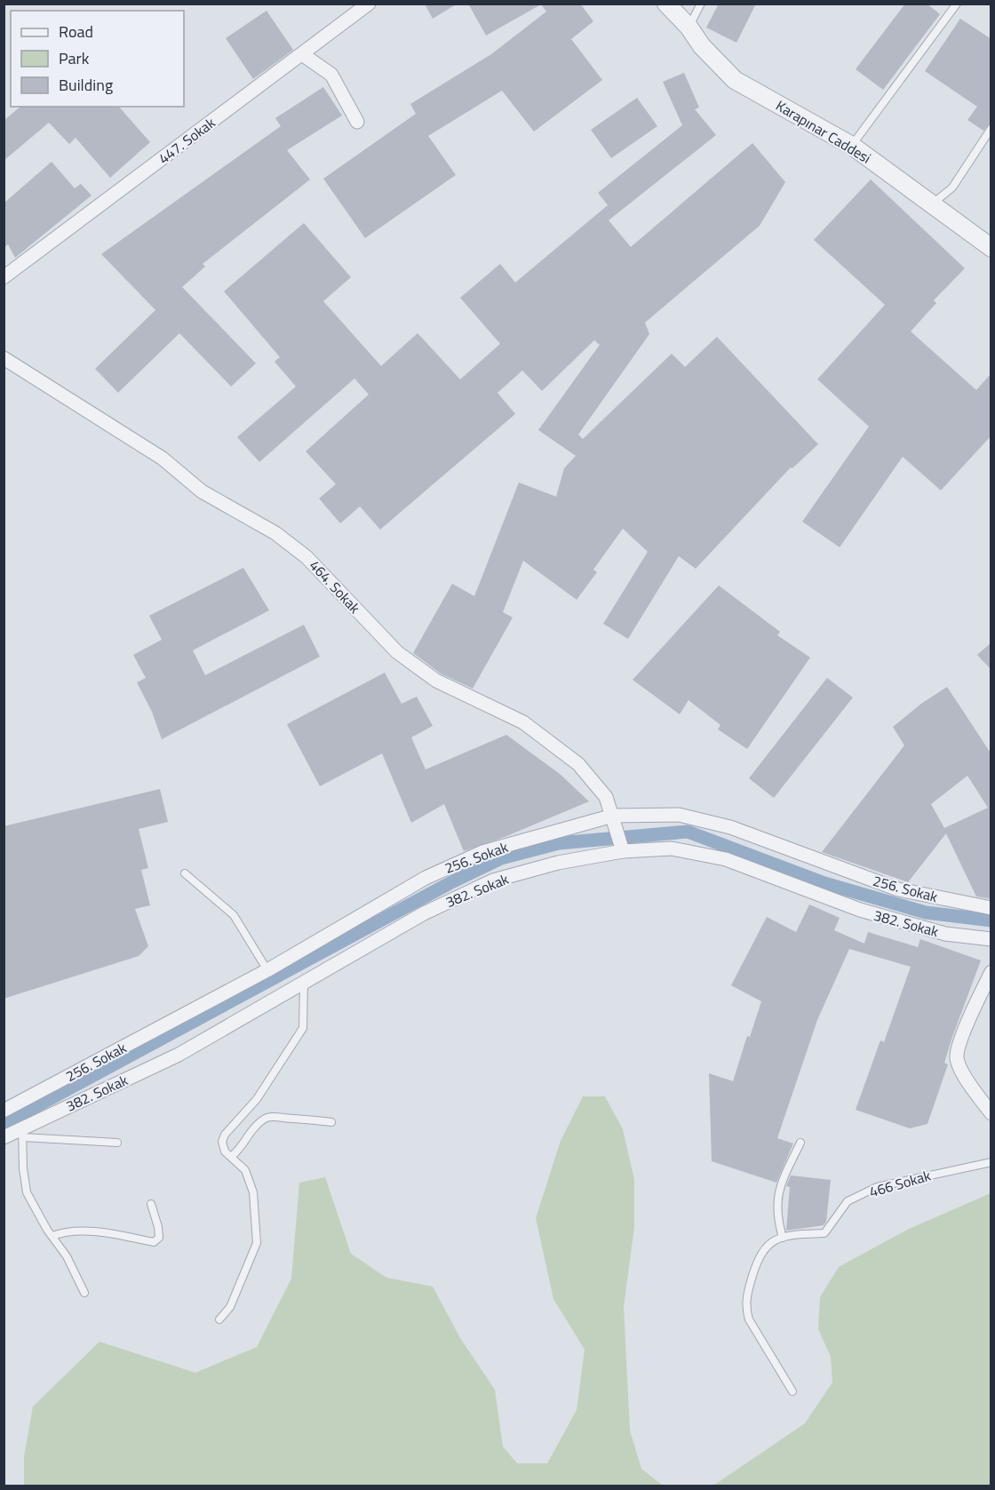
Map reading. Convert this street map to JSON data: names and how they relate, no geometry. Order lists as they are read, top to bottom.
{
  "streets": {
    "street": [
      "Karapınar Caddesi",
      "447. Sokak",
      "464. Sokak",
      "256. Sokak",
      "382. Sokak"
    ],
    "lane": ["466 Sokak"]
  },
  "crossings": [
    ["464. Sokak", "256. Sokak"],
    ["464. Sokak", "382. Sokak"]
  ],
  "legend": ["Road", "Park", "Building"]
}
